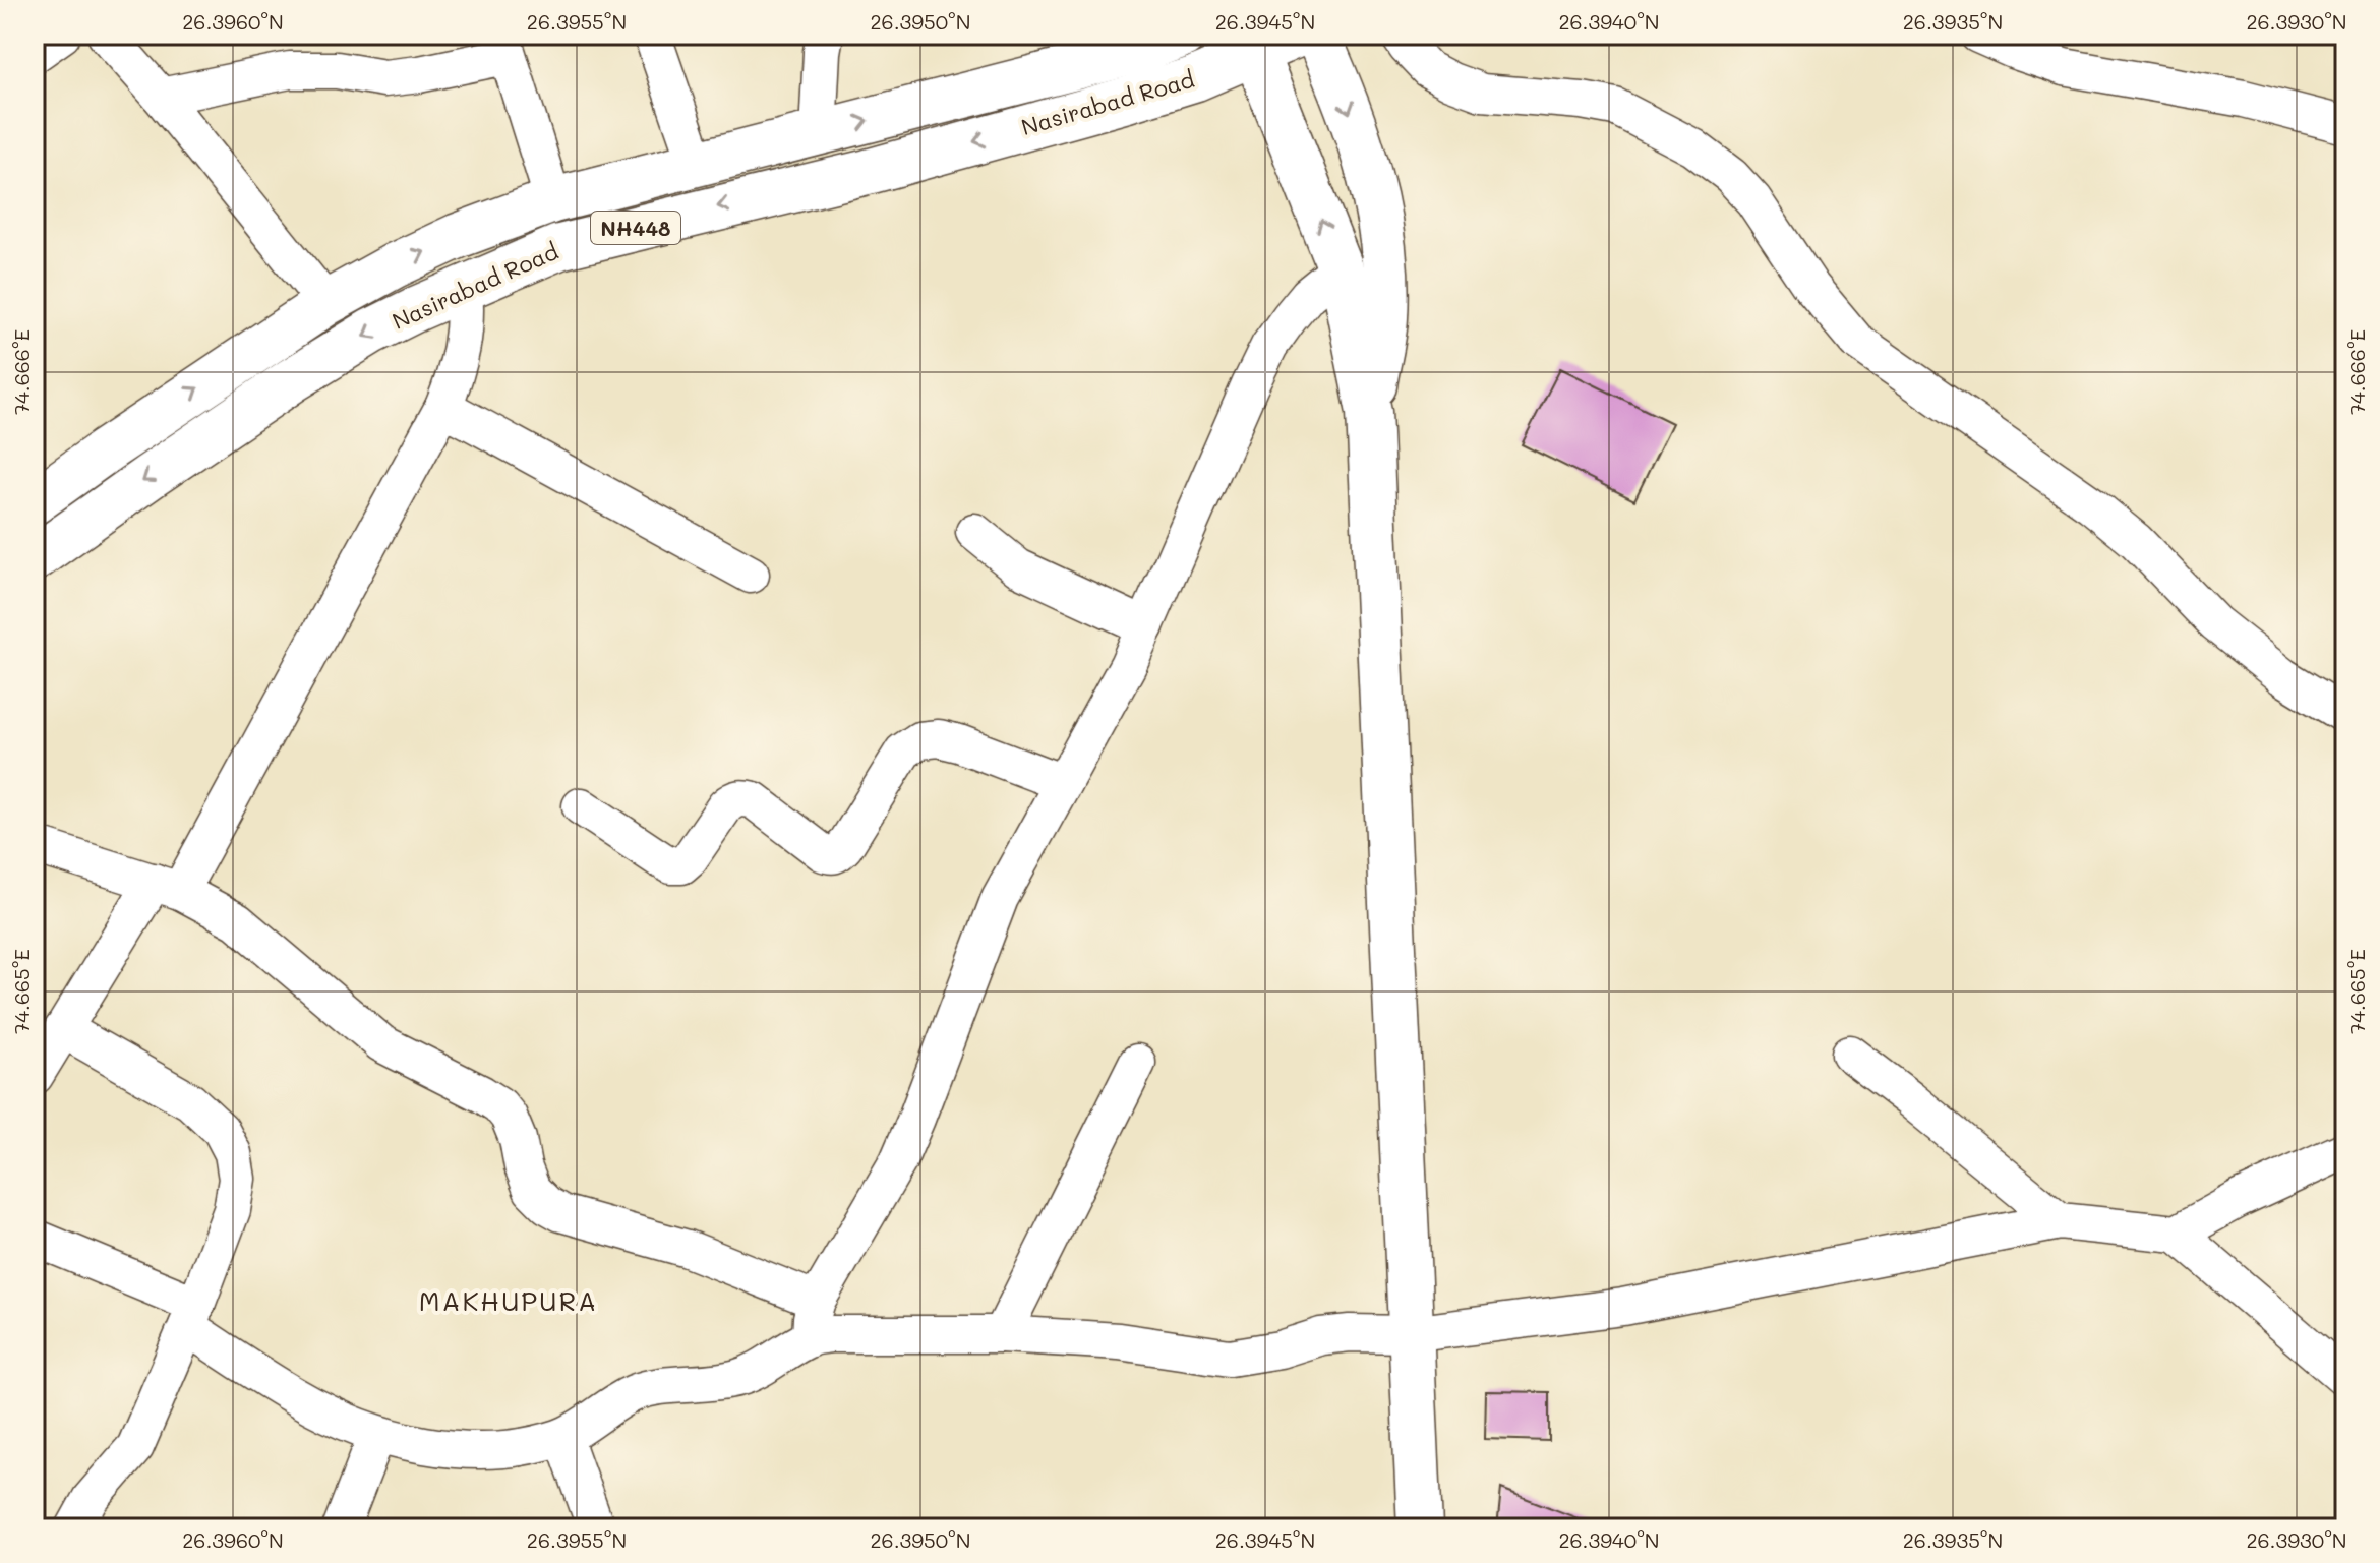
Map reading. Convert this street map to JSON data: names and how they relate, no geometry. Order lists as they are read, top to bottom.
{
  "streets": {
    "main road": ["Nasirabad Road", "NH448"]
  },
  "districts": ["MAKHUPURA"],
  "coordinates": [
    "26.3960°N",
    "26.3955°N",
    "26.3950°N",
    "26.3945°N",
    "26.3940°N",
    "26.3935°N",
    "26.3930°N",
    "74.666°E",
    "74.665°E"
  ]
}
